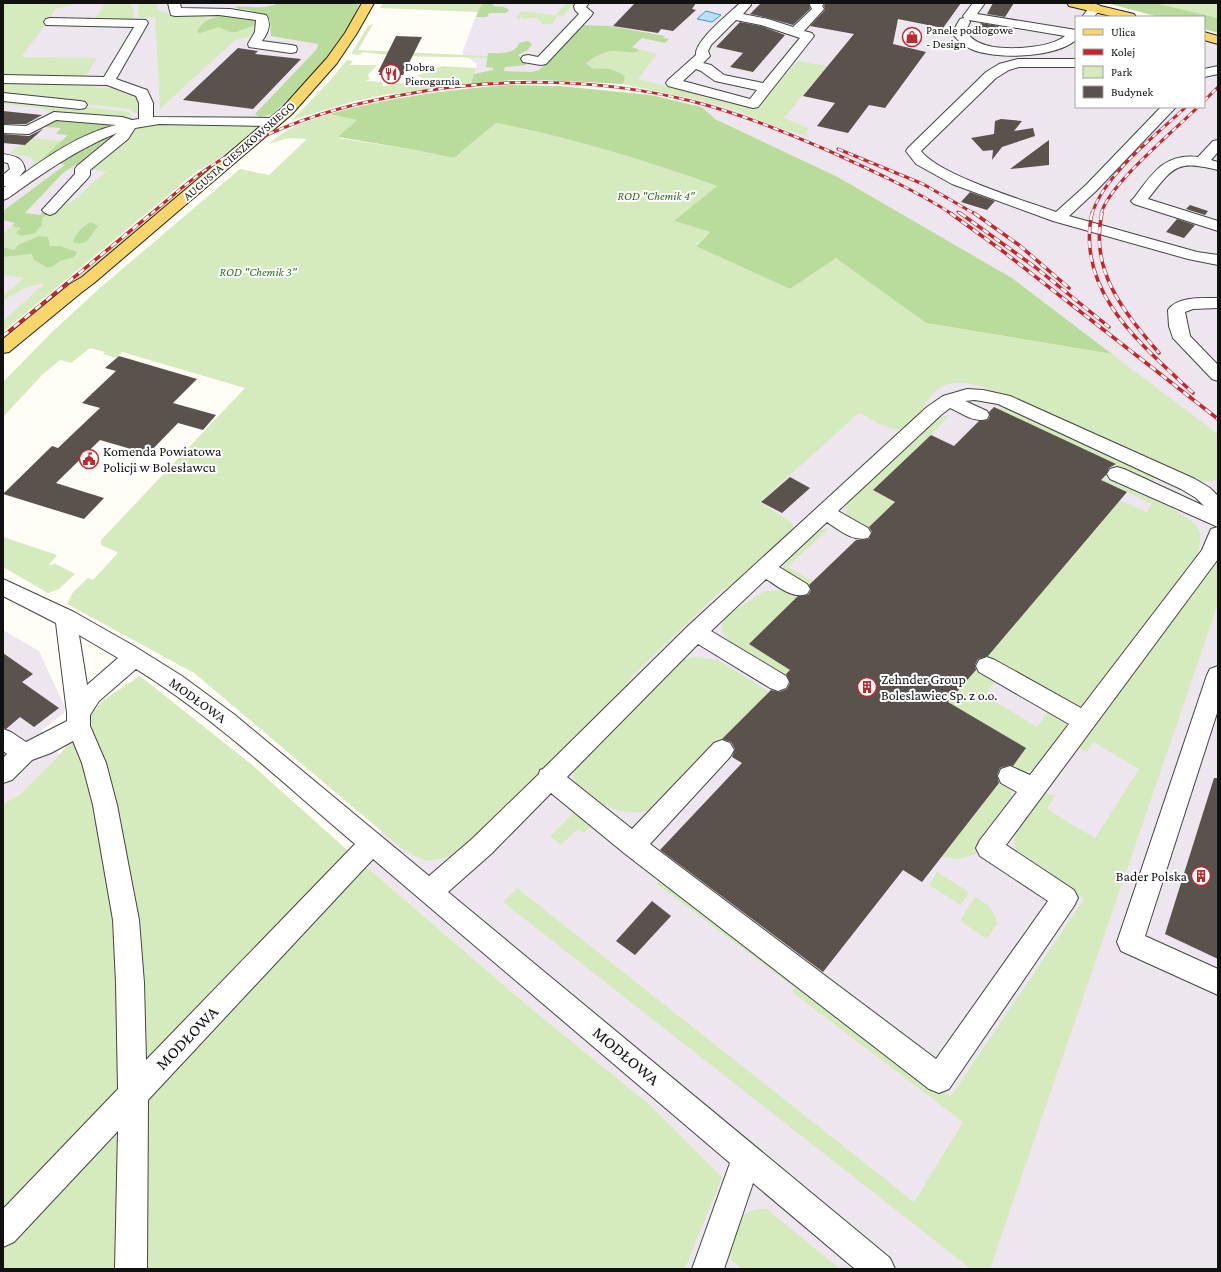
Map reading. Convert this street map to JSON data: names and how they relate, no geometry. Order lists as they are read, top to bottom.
{
  "streets": {
    "main road": ["AUGUSTA CIESZKOWSKIEGO"],
    "street": ["MODŁOWA"]
  },
  "parks": ["ROD \"Chemik 4\"", "ROD \"Chemik 3\""],
  "places": {
    "shop": ["Panele podłogowe - Design"],
    "restaurant": ["Dobra Pierogarnia"],
    "public building": ["Komenda Powiatowa Policji w Bolesławcu"],
    "building": ["Zehnder Group Boleslawiec Sp. z o.o.", "Bader Polska"]
  },
  "legend": [
    "Ulica",
    "Kolej",
    "Park",
    "Budynek"
  ]
}
